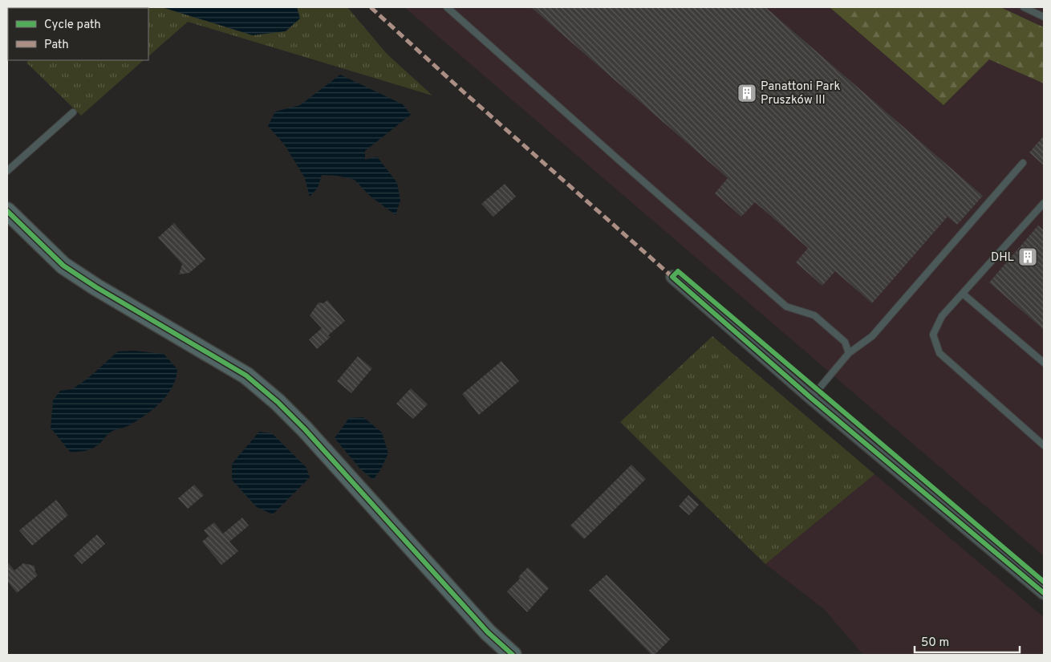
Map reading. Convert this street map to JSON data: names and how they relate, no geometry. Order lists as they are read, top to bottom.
{
  "places": {
    "building": ["Panattoni Park Pruszków III", "DHL"]
  },
  "legend": ["Cycle path", "Path"],
  "scale_bar": "50 m"
}
